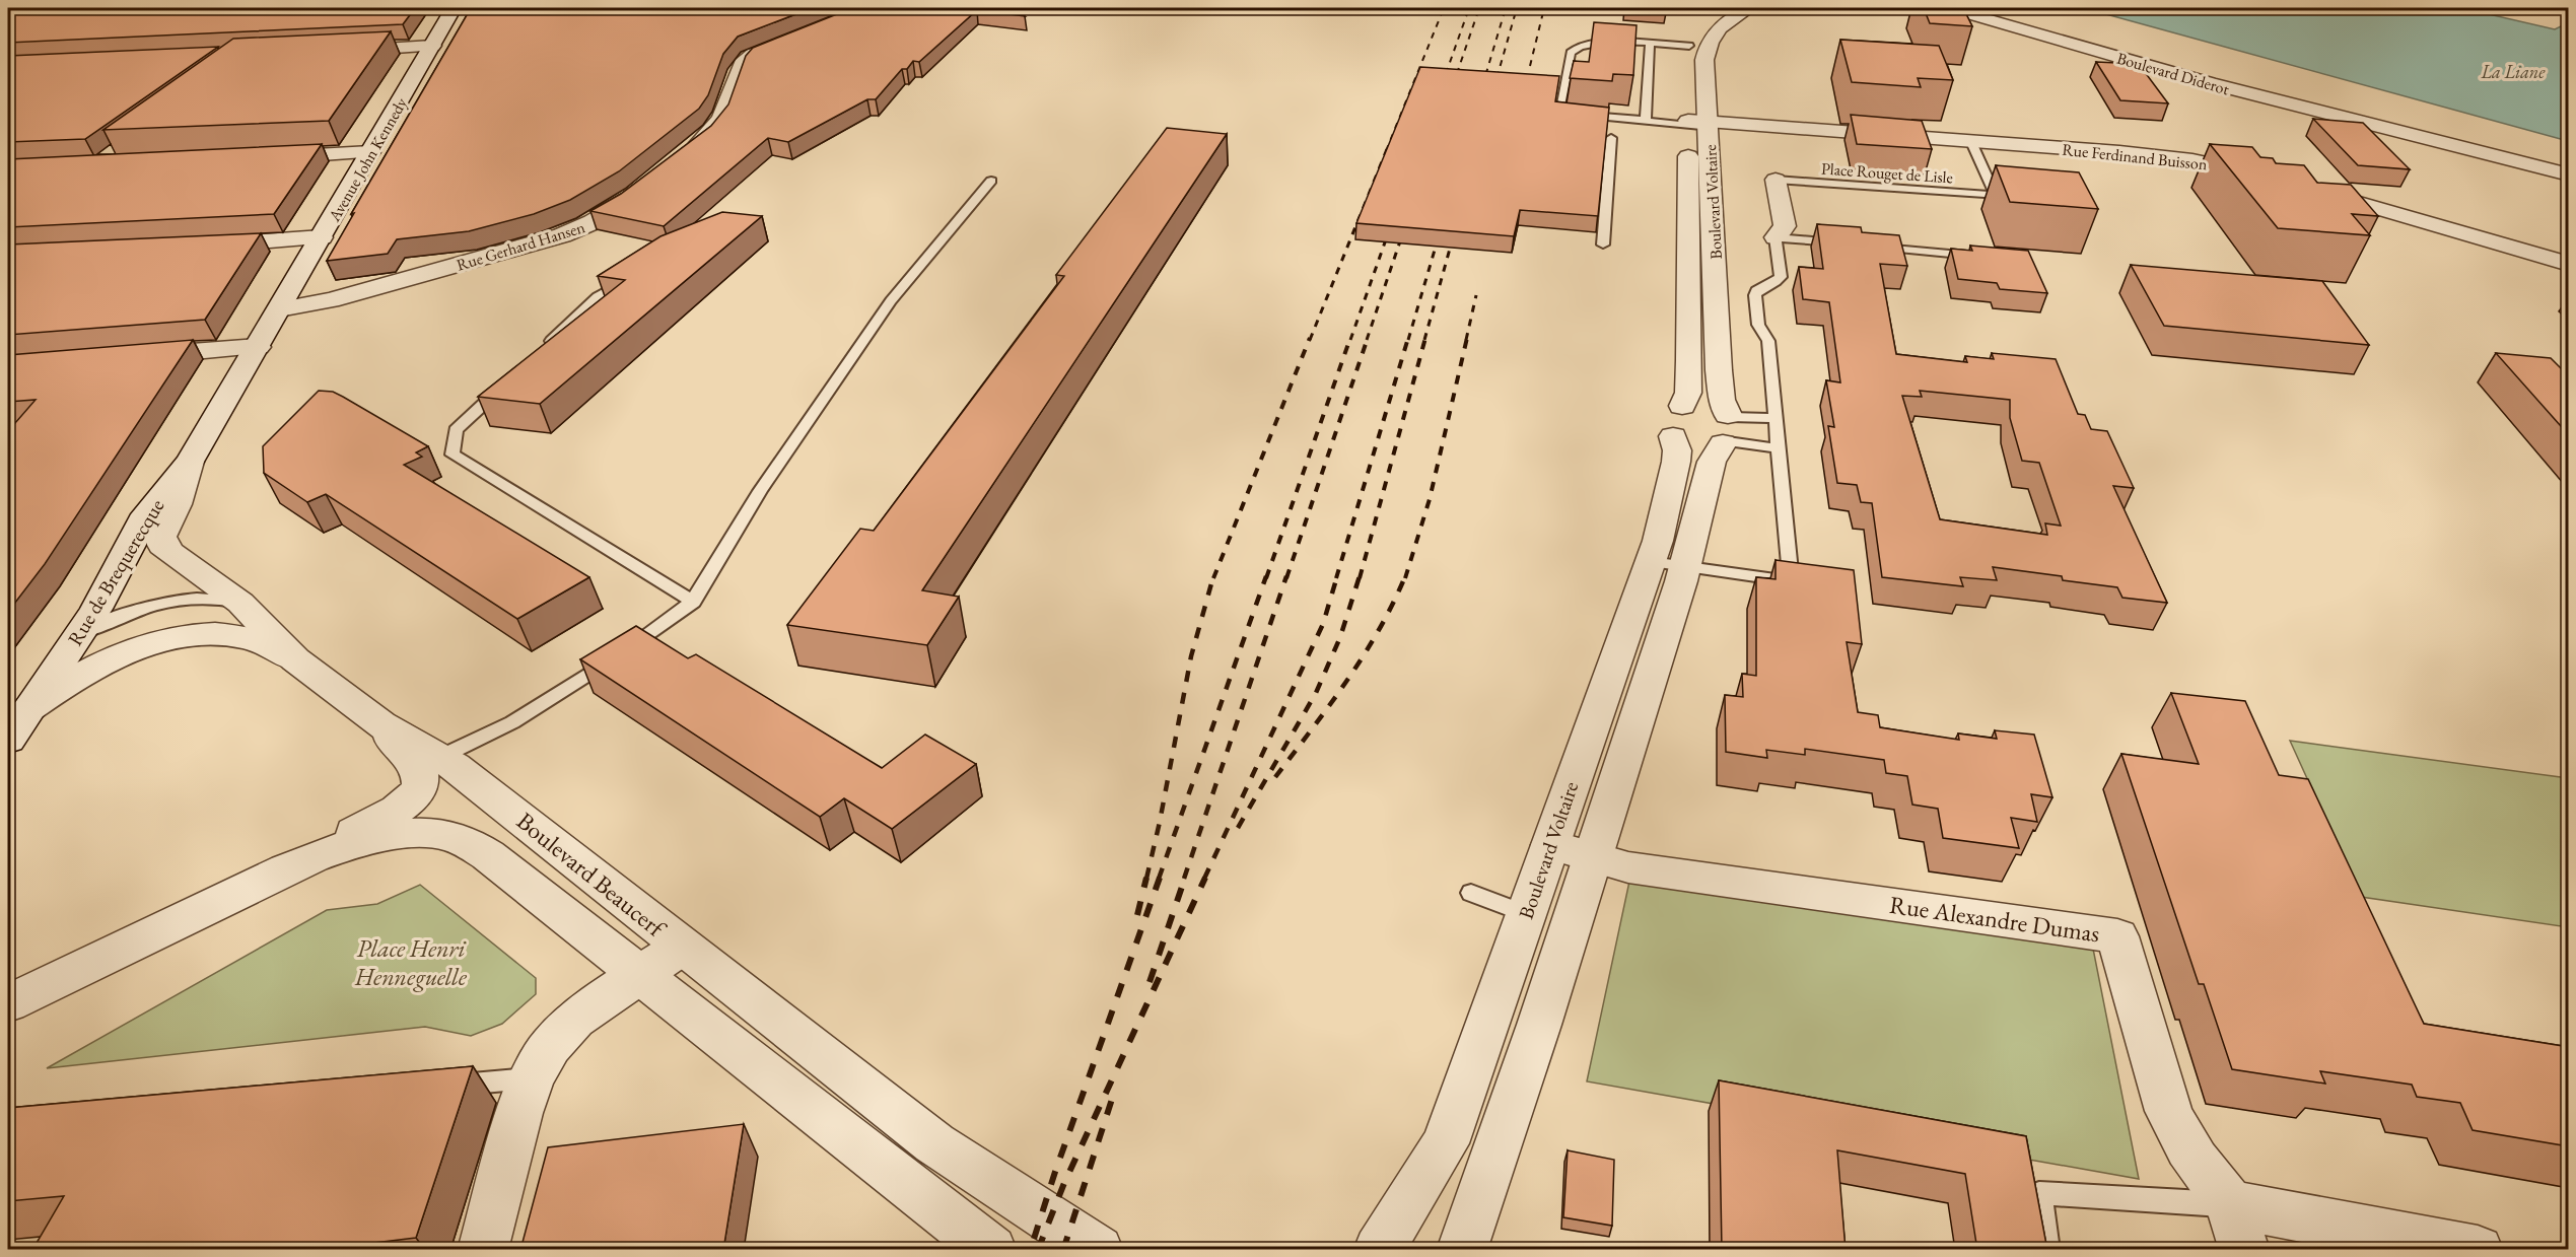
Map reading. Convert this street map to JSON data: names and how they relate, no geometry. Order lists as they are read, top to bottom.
{
  "streets": {
    "street": [
      "Boulevard Diderot",
      "Rue Ferdinand Buisson",
      "Avenue John Kennedy",
      "Boulevard Voltaire",
      "Rue Gerhard Hansen",
      "Rue de Brequerecque",
      "Boulevard Beaucerf",
      "Rue Alexandre Dumas"
    ],
    "lane": ["Place Rouget de Lisle"]
  },
  "crossings": [
    ["Rue Ferdinand Buisson", "Place Rouget de Lisle"],
    ["Rue Ferdinand Buisson", "Boulevard Voltaire"],
    ["Avenue John Kennedy", "Rue Gerhard Hansen"],
    ["Avenue John Kennedy", "Rue de Brequerecque"],
    ["Boulevard Voltaire", "Rue Alexandre Dumas"],
    ["Rue Gerhard Hansen", "Rue de Brequerecque"]
  ],
  "water": ["La Liane"],
  "parks": ["Place Henri Henneguelle"]
}
